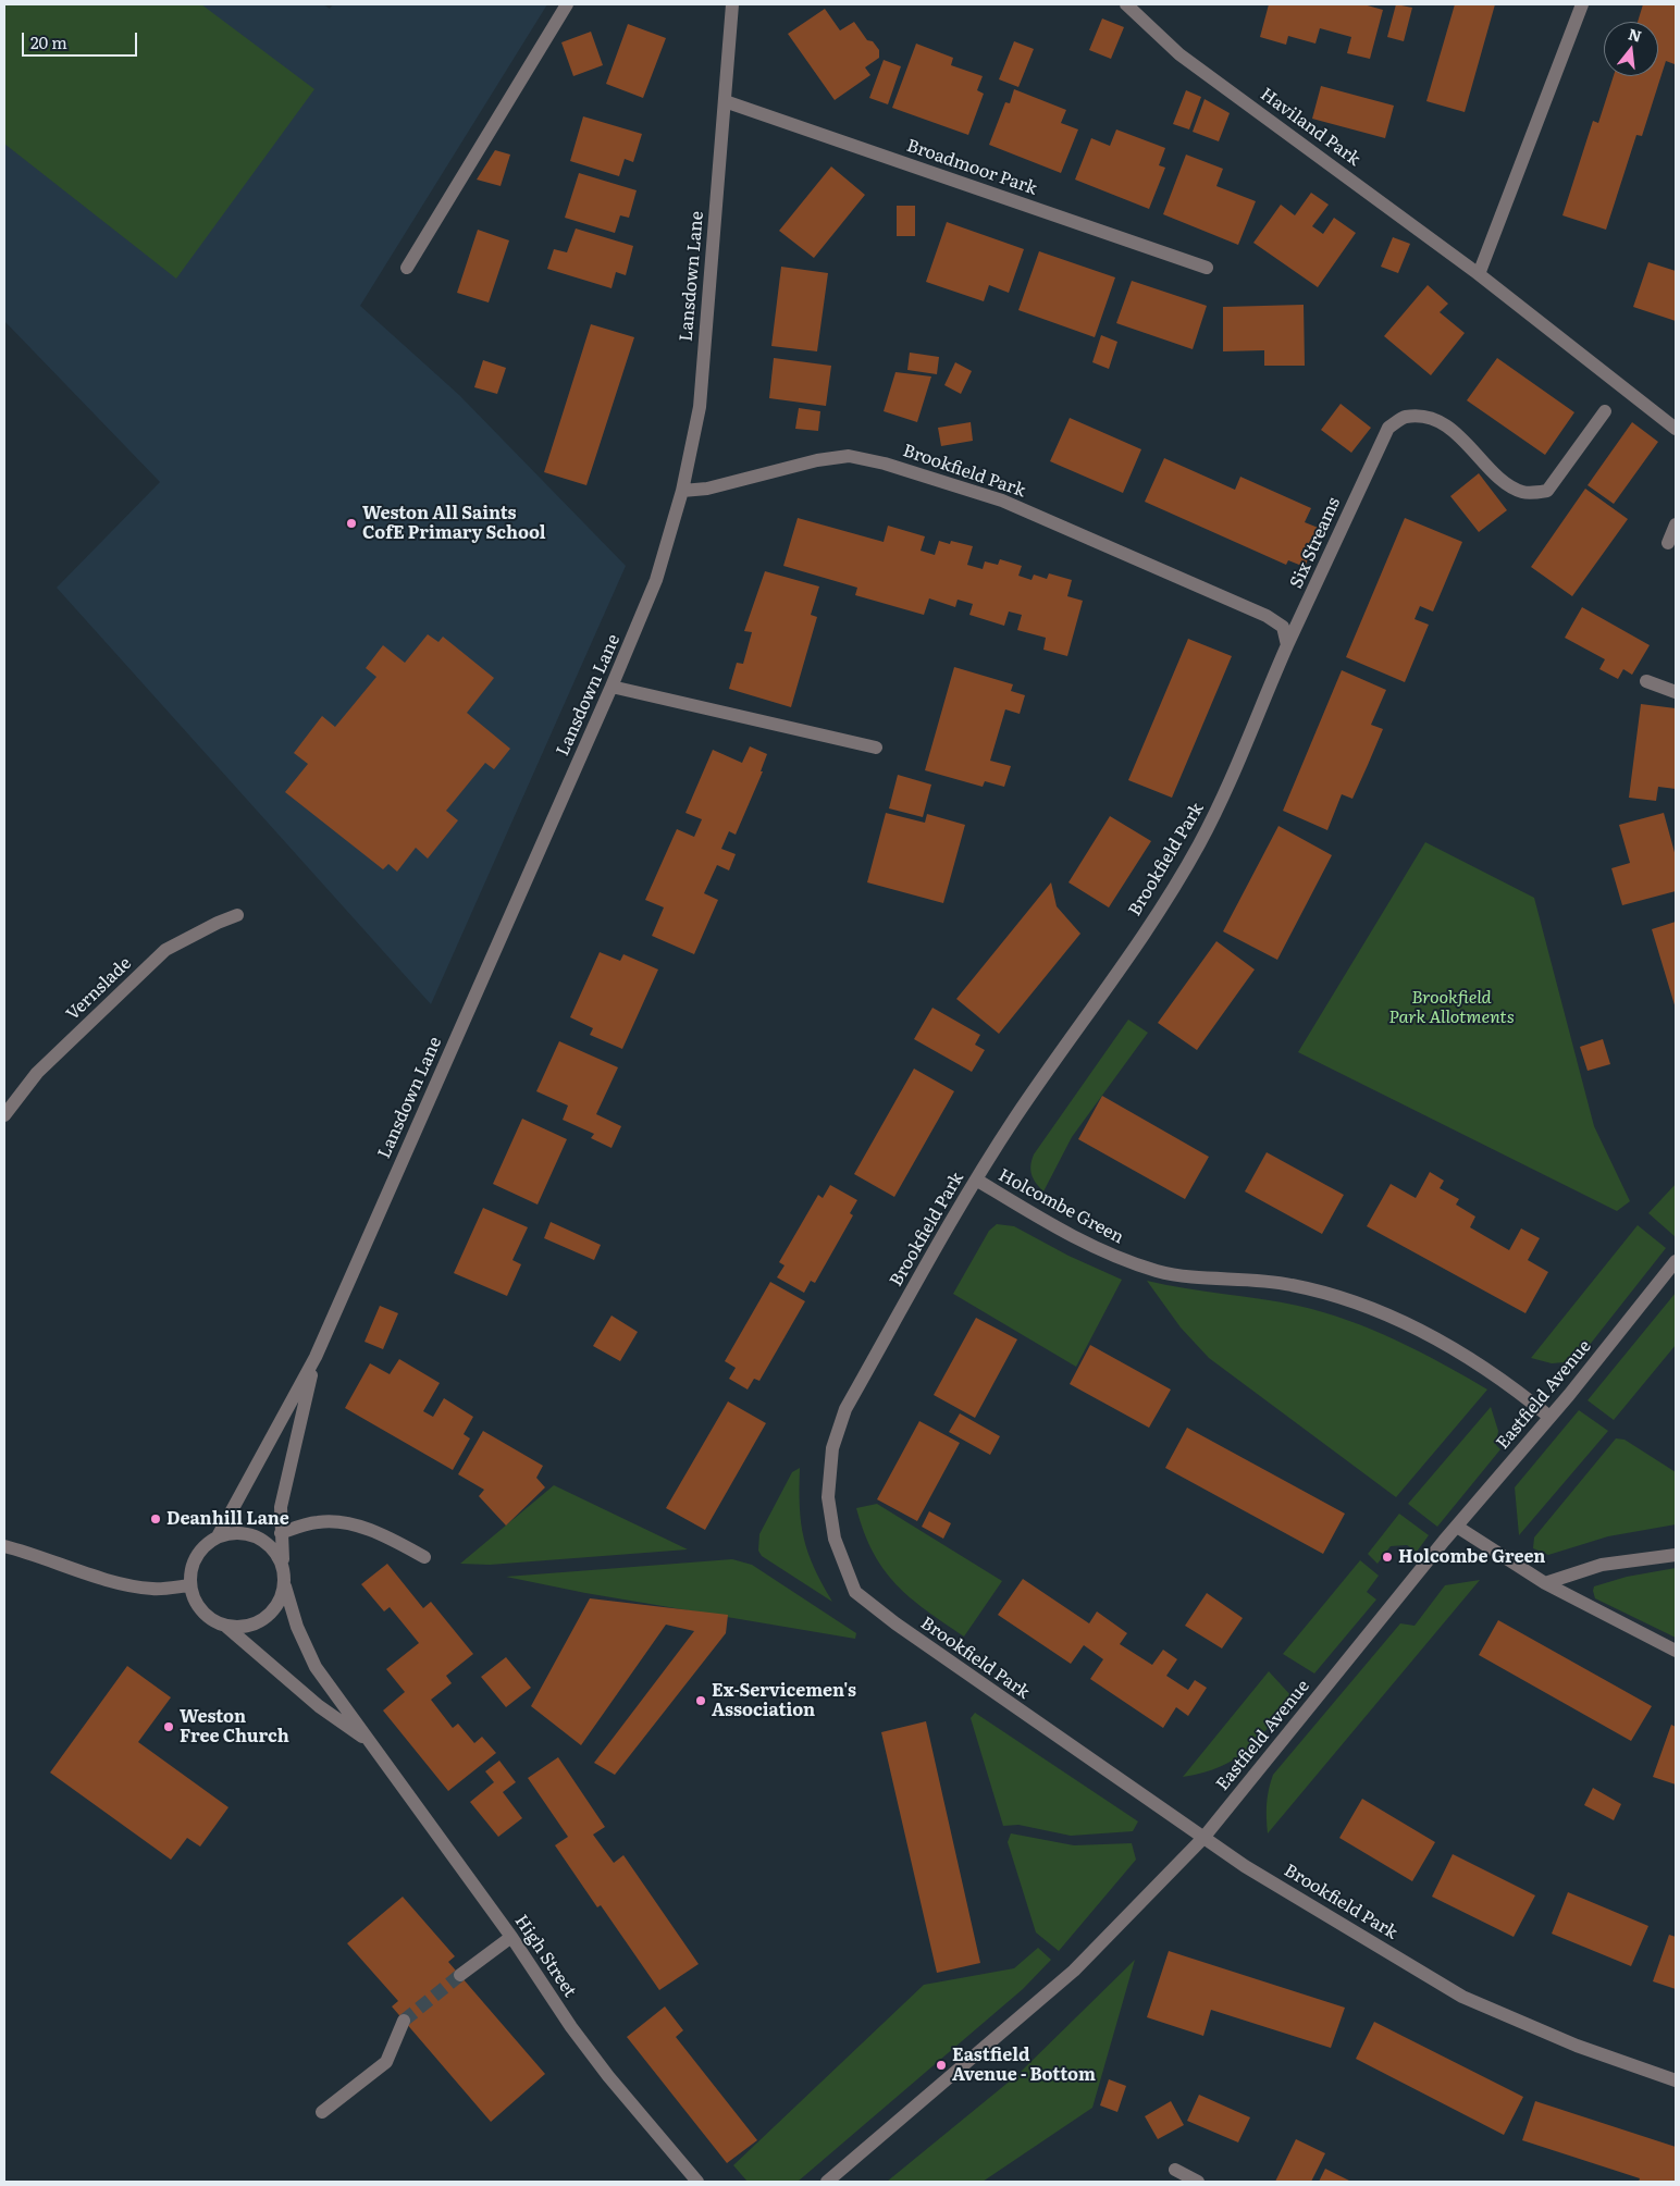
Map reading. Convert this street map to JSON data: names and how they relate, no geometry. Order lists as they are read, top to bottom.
{
  "streets": {
    "street": [
      "Haviland Park",
      "Broadmoor Park",
      "Lansdown Lane",
      "Brookfield Park",
      "Six Streams",
      "Vernslade",
      "Holcombe Green",
      "Eastfield Avenue",
      "High Street"
    ]
  },
  "crossings": [
    ["Broadmoor Park", "Lansdown Lane"],
    ["Lansdown Lane", "Brookfield Park"],
    ["Lansdown Lane", "High Street"],
    ["Brookfield Park", "Six Streams"],
    ["Brookfield Park", "Holcombe Green"],
    ["Brookfield Park", "Eastfield Avenue"],
    ["Holcombe Green", "Eastfield Avenue"]
  ],
  "parks": ["Brookfield Park Allotments"],
  "places": [
    "Weston All Saints CofE Primary School",
    "Deanhill Lane",
    "Holcombe Green",
    "Ex-Servicemen's Association",
    "Weston Free Church",
    "Eastfield Avenue - Bottom"
  ],
  "scale_bar": "20 m",
  "north": "top"
}
